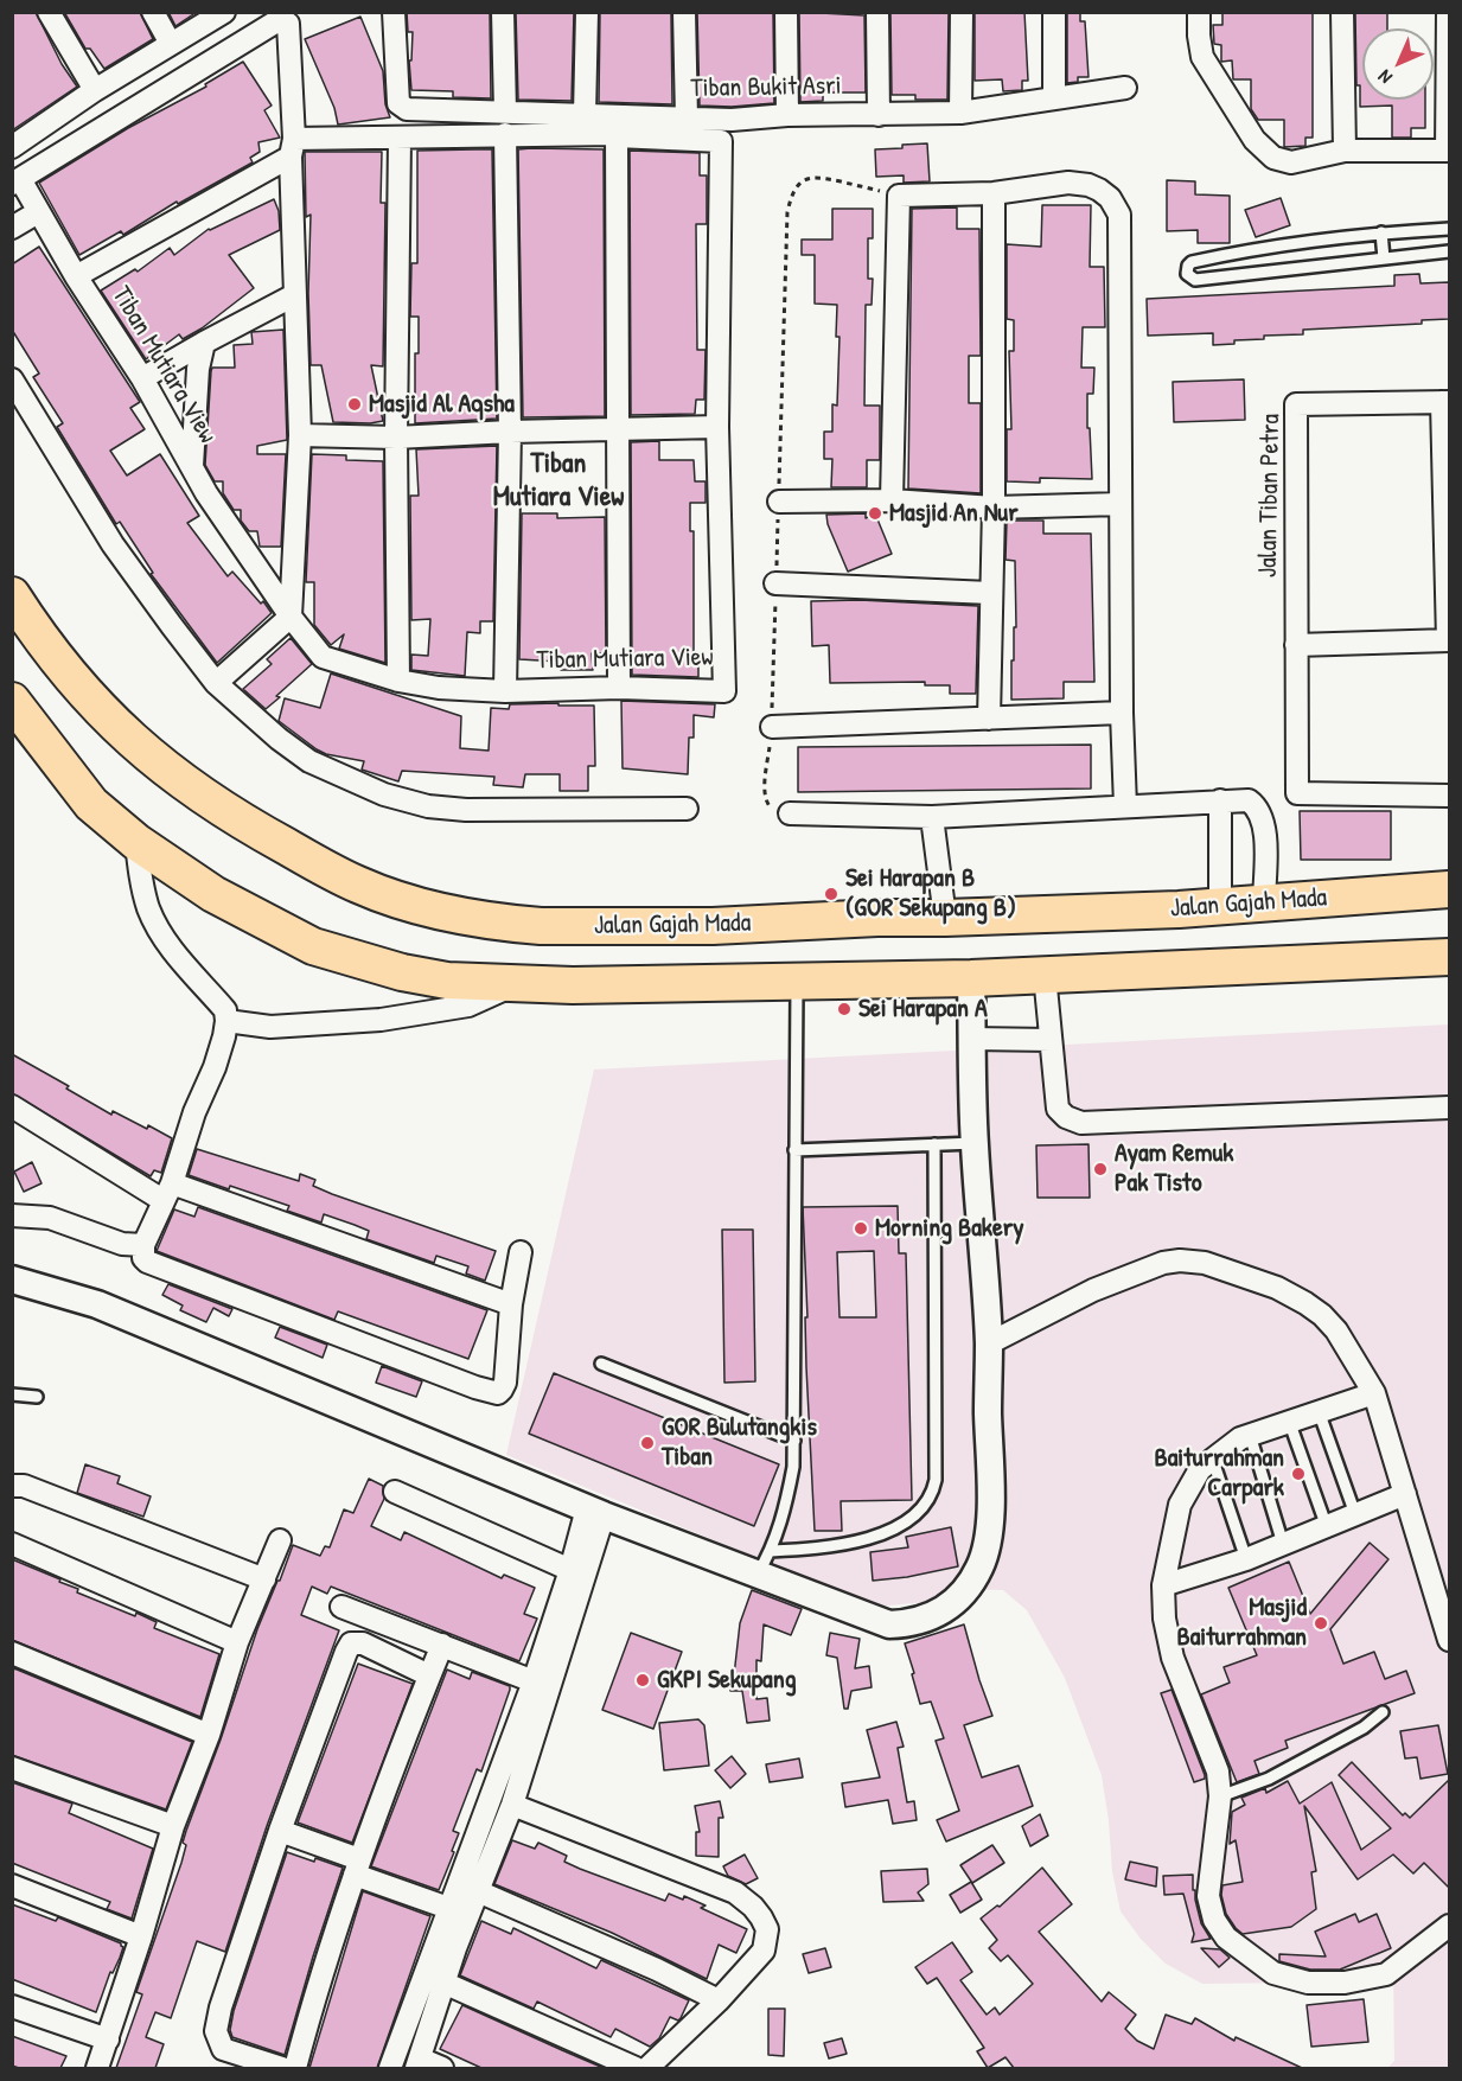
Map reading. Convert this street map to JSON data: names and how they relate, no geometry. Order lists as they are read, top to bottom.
{
  "streets": {
    "highway": ["Jalan Gajah Mada"],
    "street": ["Tiban Bukit Asri", "Tiban Mutiara View", "Jalan Tiban Petra"]
  },
  "districts": ["Tiban Mutiara View"],
  "places": [
    "Masjid Al Aqsha",
    "Masjid An Nur",
    "Sei Harapan B (GOR Sekupang B)",
    "Sei Harapan A",
    "Ayam Remuk Pak Tisto",
    "Morning Bakery",
    "GOR Bulutangkis Tiban",
    "Baiturrahman Carpark",
    "Masjid Baiturrahman",
    "GKPI Sekupang"
  ],
  "north": "bottom left"
}
